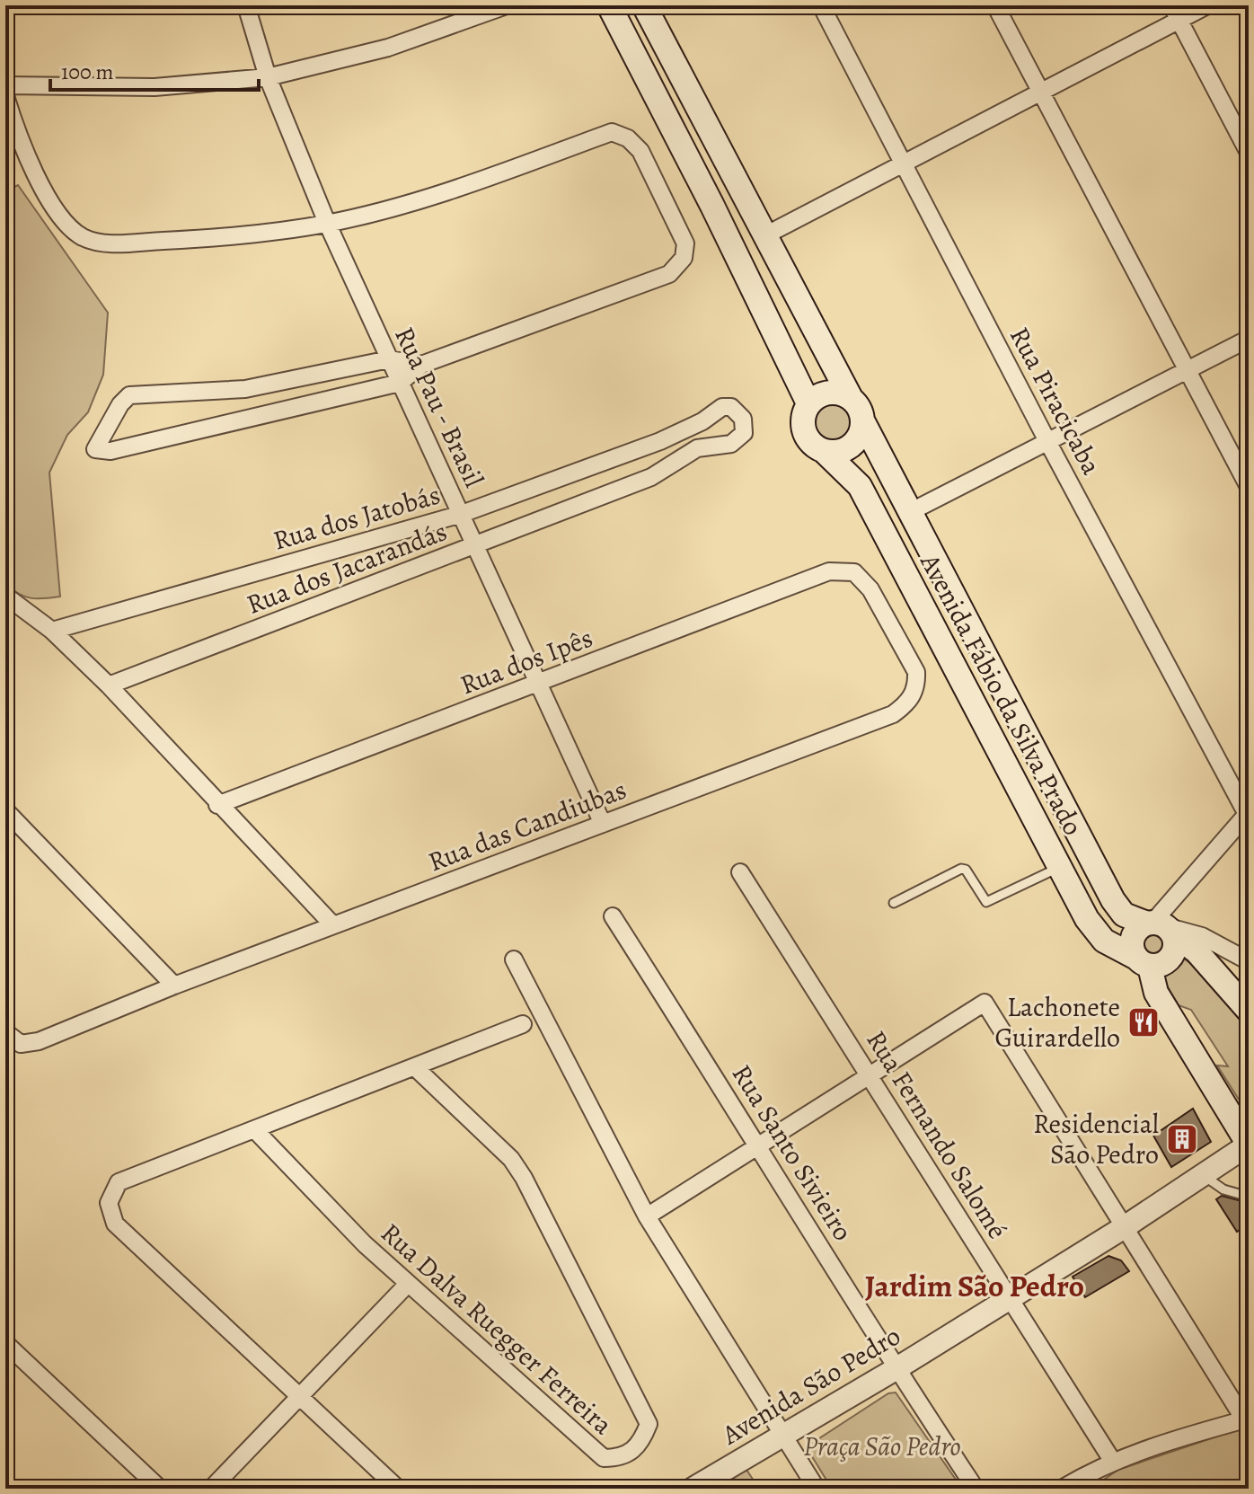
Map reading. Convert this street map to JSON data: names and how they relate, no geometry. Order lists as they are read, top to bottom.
{
  "streets": {
    "main road": ["Avenida Fábio da Silva Prado"],
    "street": [
      "Rua Piracicaba",
      "Rua Pau - Brasil",
      "Rua dos Jatobás",
      "Rua dos Jacarandás",
      "Rua dos Ipês",
      "Rua das Candiubas",
      "Rua Fernando Salomé",
      "Rua Santo Sivieiro",
      "Rua Dalva Ruegger Ferreira",
      "Avenida São Pedro"
    ]
  },
  "crossings": [
    ["Rua Pau - Brasil", "Rua dos Jatobás"],
    ["Rua Pau - Brasil", "Rua dos Jacarandás"],
    ["Rua Pau - Brasil", "Rua dos Ipês"],
    ["Rua Pau - Brasil", "Rua das Candiubas"],
    ["Rua dos Jatobás", "Rua dos Jacarandás"],
    ["Rua dos Ipês", "Rua das Candiubas"],
    ["Rua Fernando Salomé", "Avenida São Pedro"],
    ["Rua Santo Sivieiro", "Avenida São Pedro"]
  ],
  "districts": ["Jardim São Pedro"],
  "parks": ["Praça São Pedro"],
  "places": {
    "restaurant": ["Lachonete Guirardello"],
    "building": ["Residencial São Pedro"]
  },
  "scale_bar": "100 m"
}
